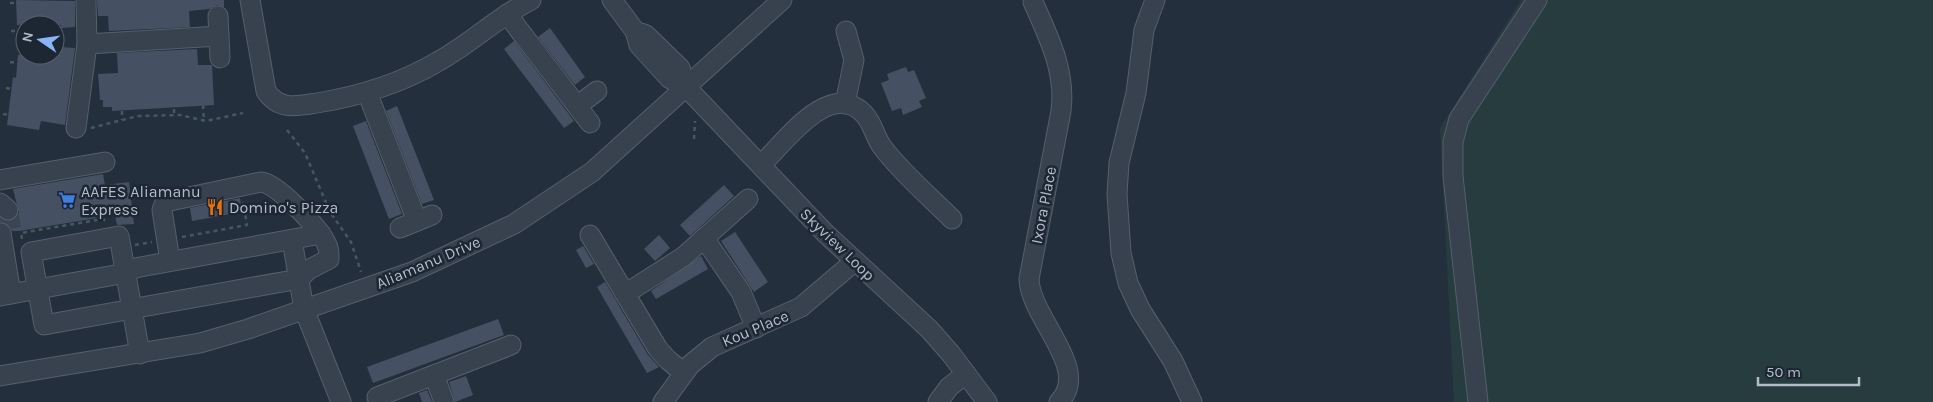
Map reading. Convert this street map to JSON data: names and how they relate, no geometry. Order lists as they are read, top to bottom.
{
  "streets": {
    "street": [
      "Ixora Place",
      "Skyview Loop",
      "Aliamanu Drive",
      "Kou Place"
    ]
  },
  "crossings": [
    ["Skyview Loop", "Aliamanu Drive"],
    ["Skyview Loop", "Kou Place"]
  ],
  "places": {
    "supermarket": ["AAFES Aliamanu Express"],
    "restaurant": ["Domino's Pizza"]
  },
  "scale_bar": "50 m",
  "north": "left"
}
